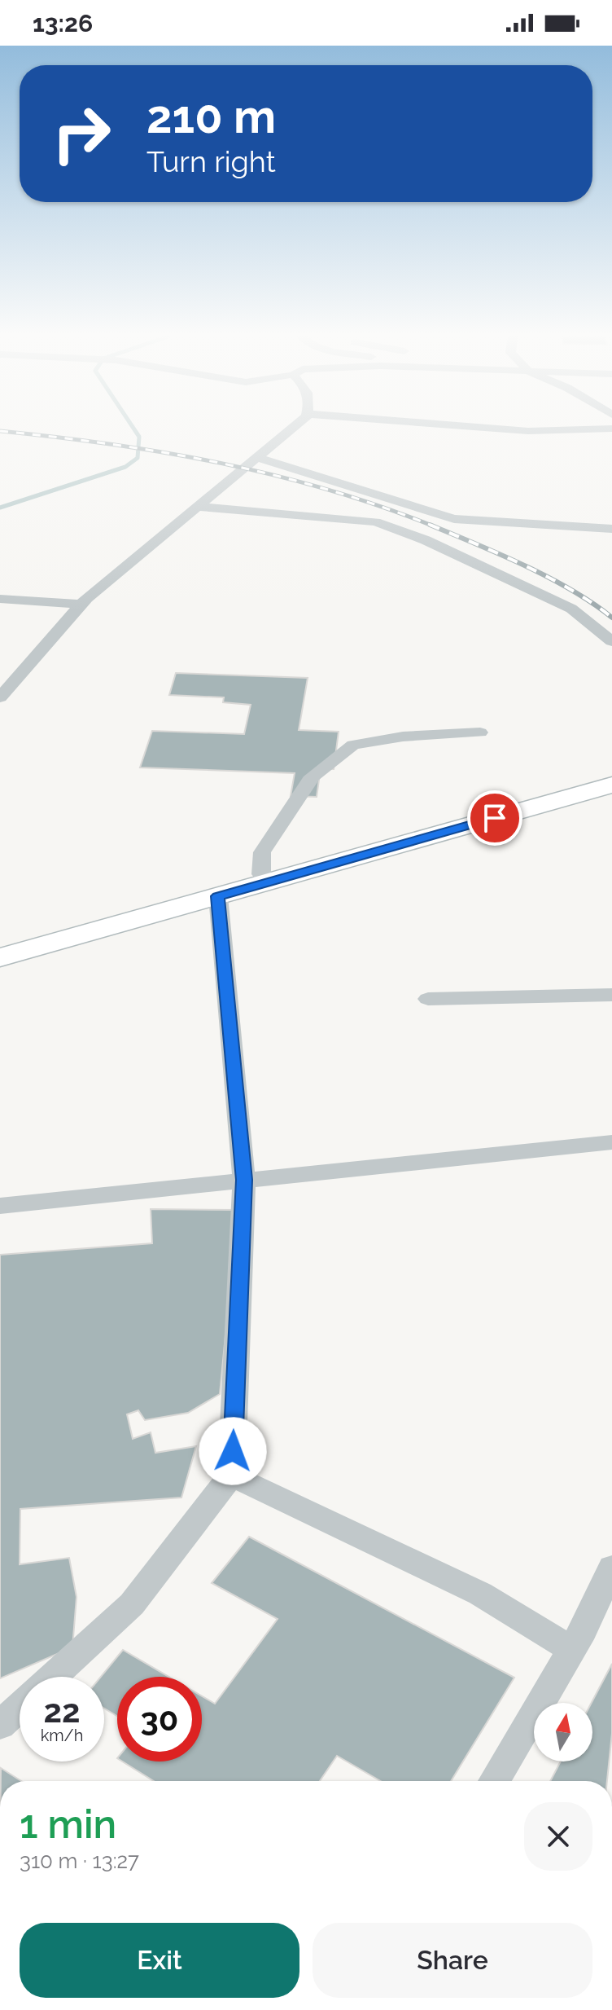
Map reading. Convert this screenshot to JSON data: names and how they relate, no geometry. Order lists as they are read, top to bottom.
{
  "north": "top",
  "page": {
    "status": "13:26",
    "turn": ["210 m", "Turn right"],
    "speed": "22 km/h",
    "limit": "30",
    "heading": ["1 min", "310 m · 13:27"],
    "buttons": ["Exit", "Share"]
  }
}
